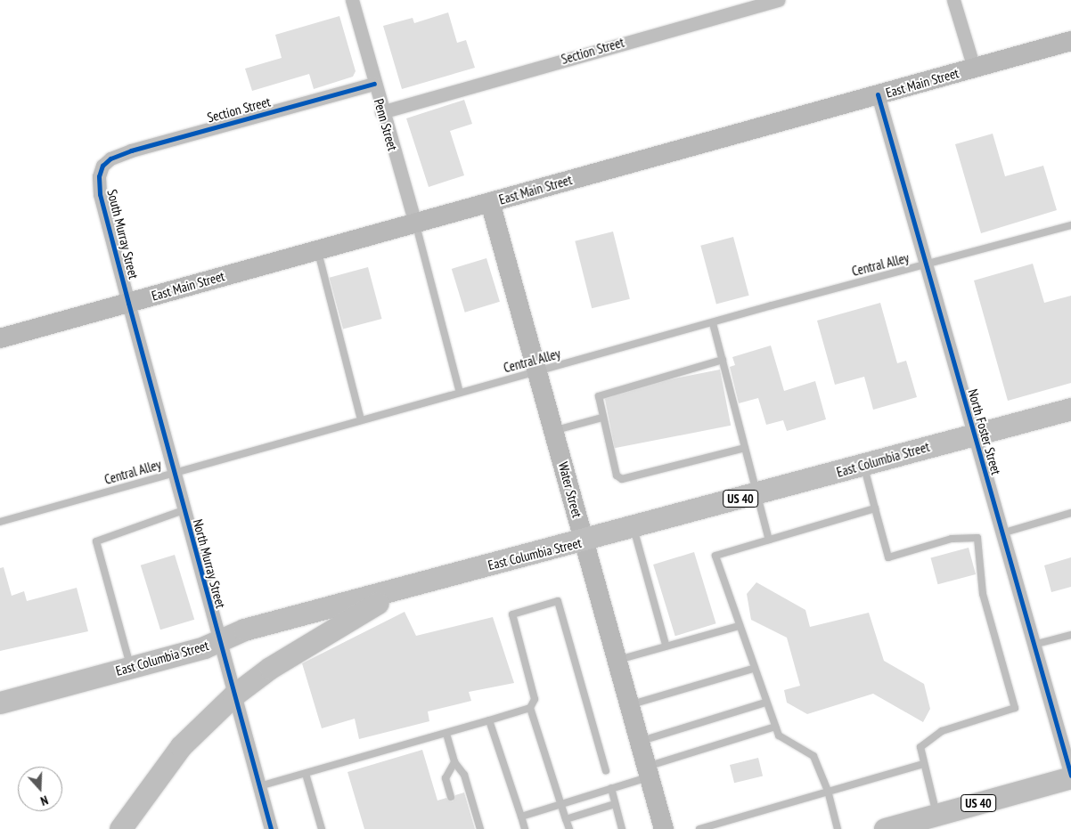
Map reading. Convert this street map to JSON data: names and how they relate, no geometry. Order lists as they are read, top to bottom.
{
  "streets": {
    "main road": [
      "East Main Street",
      "East Columbia Street",
      "Water Street",
      "US 40"
    ],
    "street": [
      "Section Street",
      "Penn Street",
      "South Murray Street",
      "North Foster Street",
      "North Murray Street"
    ],
    "lane": ["Central Alley"]
  },
  "crossings": [
    ["Section Street", "Penn Street"],
    ["Section Street", "South Murray Street"],
    ["East Main Street", "Penn Street"],
    ["East Main Street", "South Murray Street"],
    ["East Main Street", "North Foster Street"],
    ["East Main Street", "Water Street"],
    ["East Main Street", "North Murray Street"],
    ["South Murray Street", "North Murray Street"],
    ["Central Alley", "North Foster Street"],
    ["Central Alley", "Water Street"],
    ["Central Alley", "North Murray Street"],
    ["North Foster Street", "East Columbia Street"],
    ["North Foster Street", "US 40"],
    ["East Columbia Street", "Water Street"],
    ["East Columbia Street", "US 40"],
    ["East Columbia Street", "North Murray Street"],
    ["US 40", "North Murray Street"]
  ],
  "north": "bottom"
}
